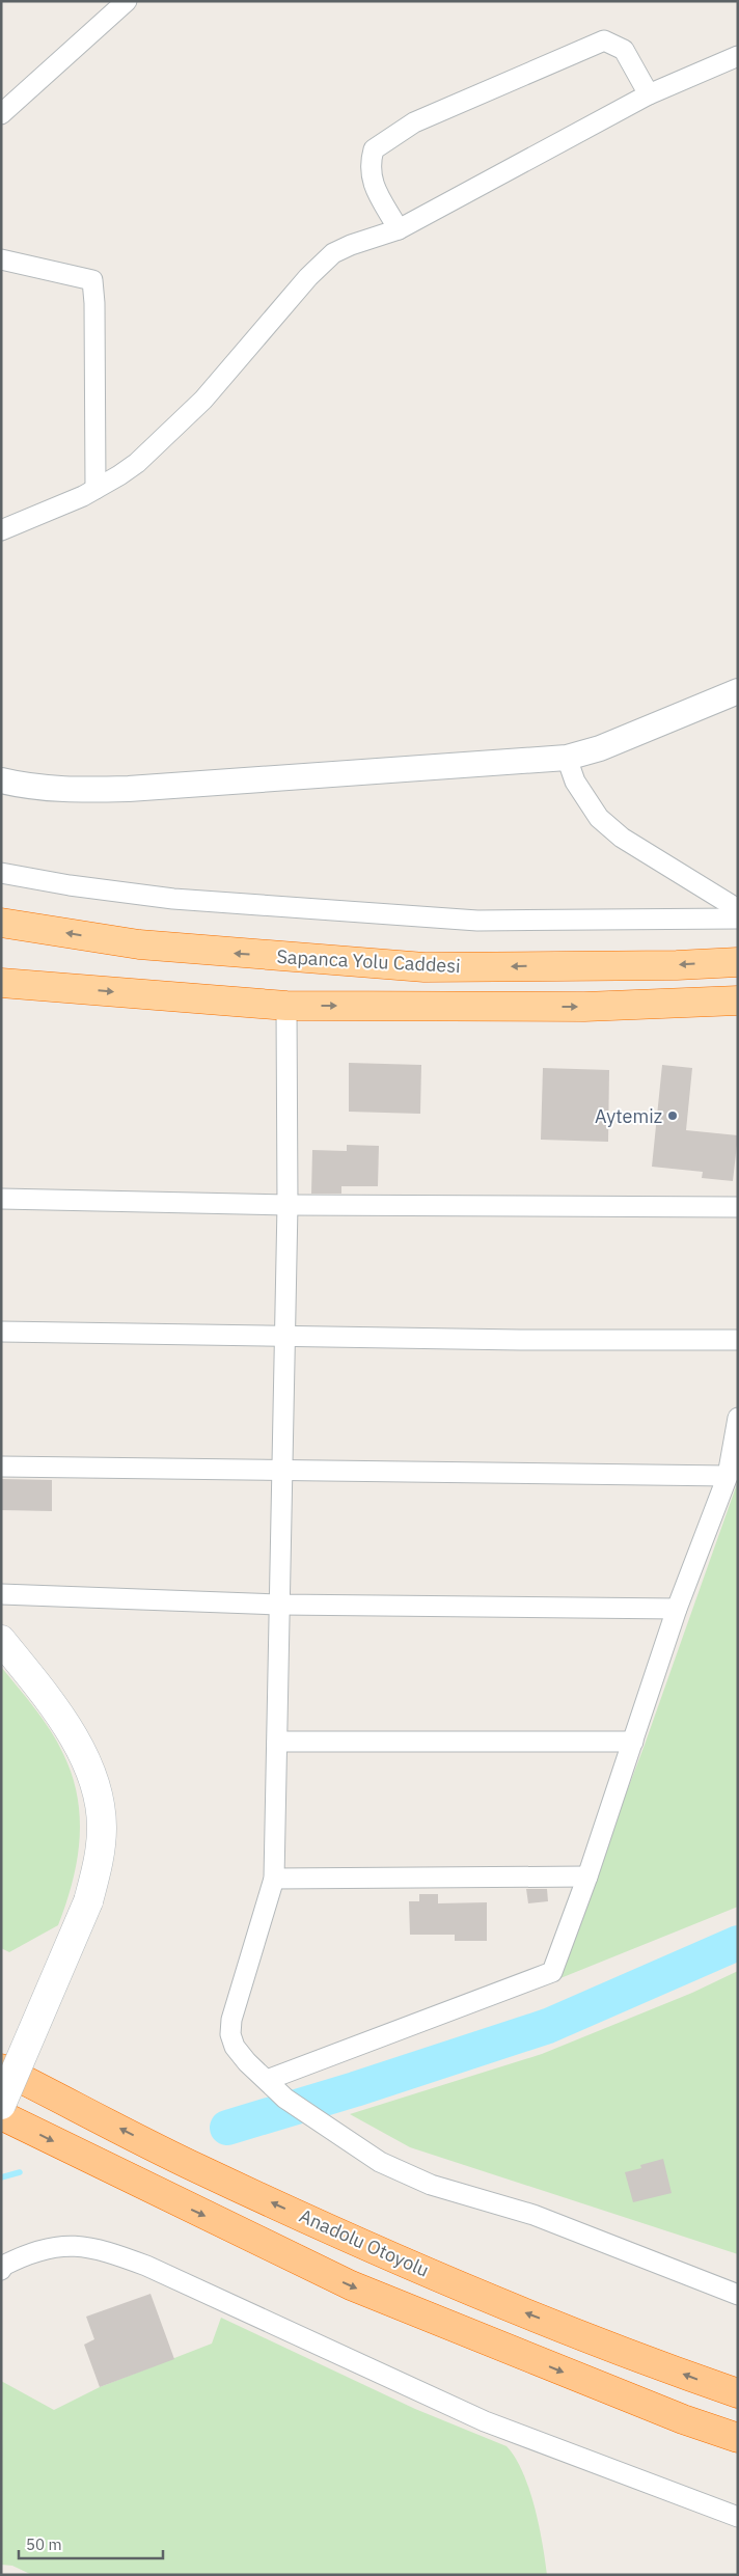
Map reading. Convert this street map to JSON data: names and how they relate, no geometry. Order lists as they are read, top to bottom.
{
  "streets": {
    "highway": ["Sapanca Yolu Caddesi", "Anadolu Otoyolu"]
  },
  "places": ["Aytemiz"],
  "scale_bar": "50 m"
}
